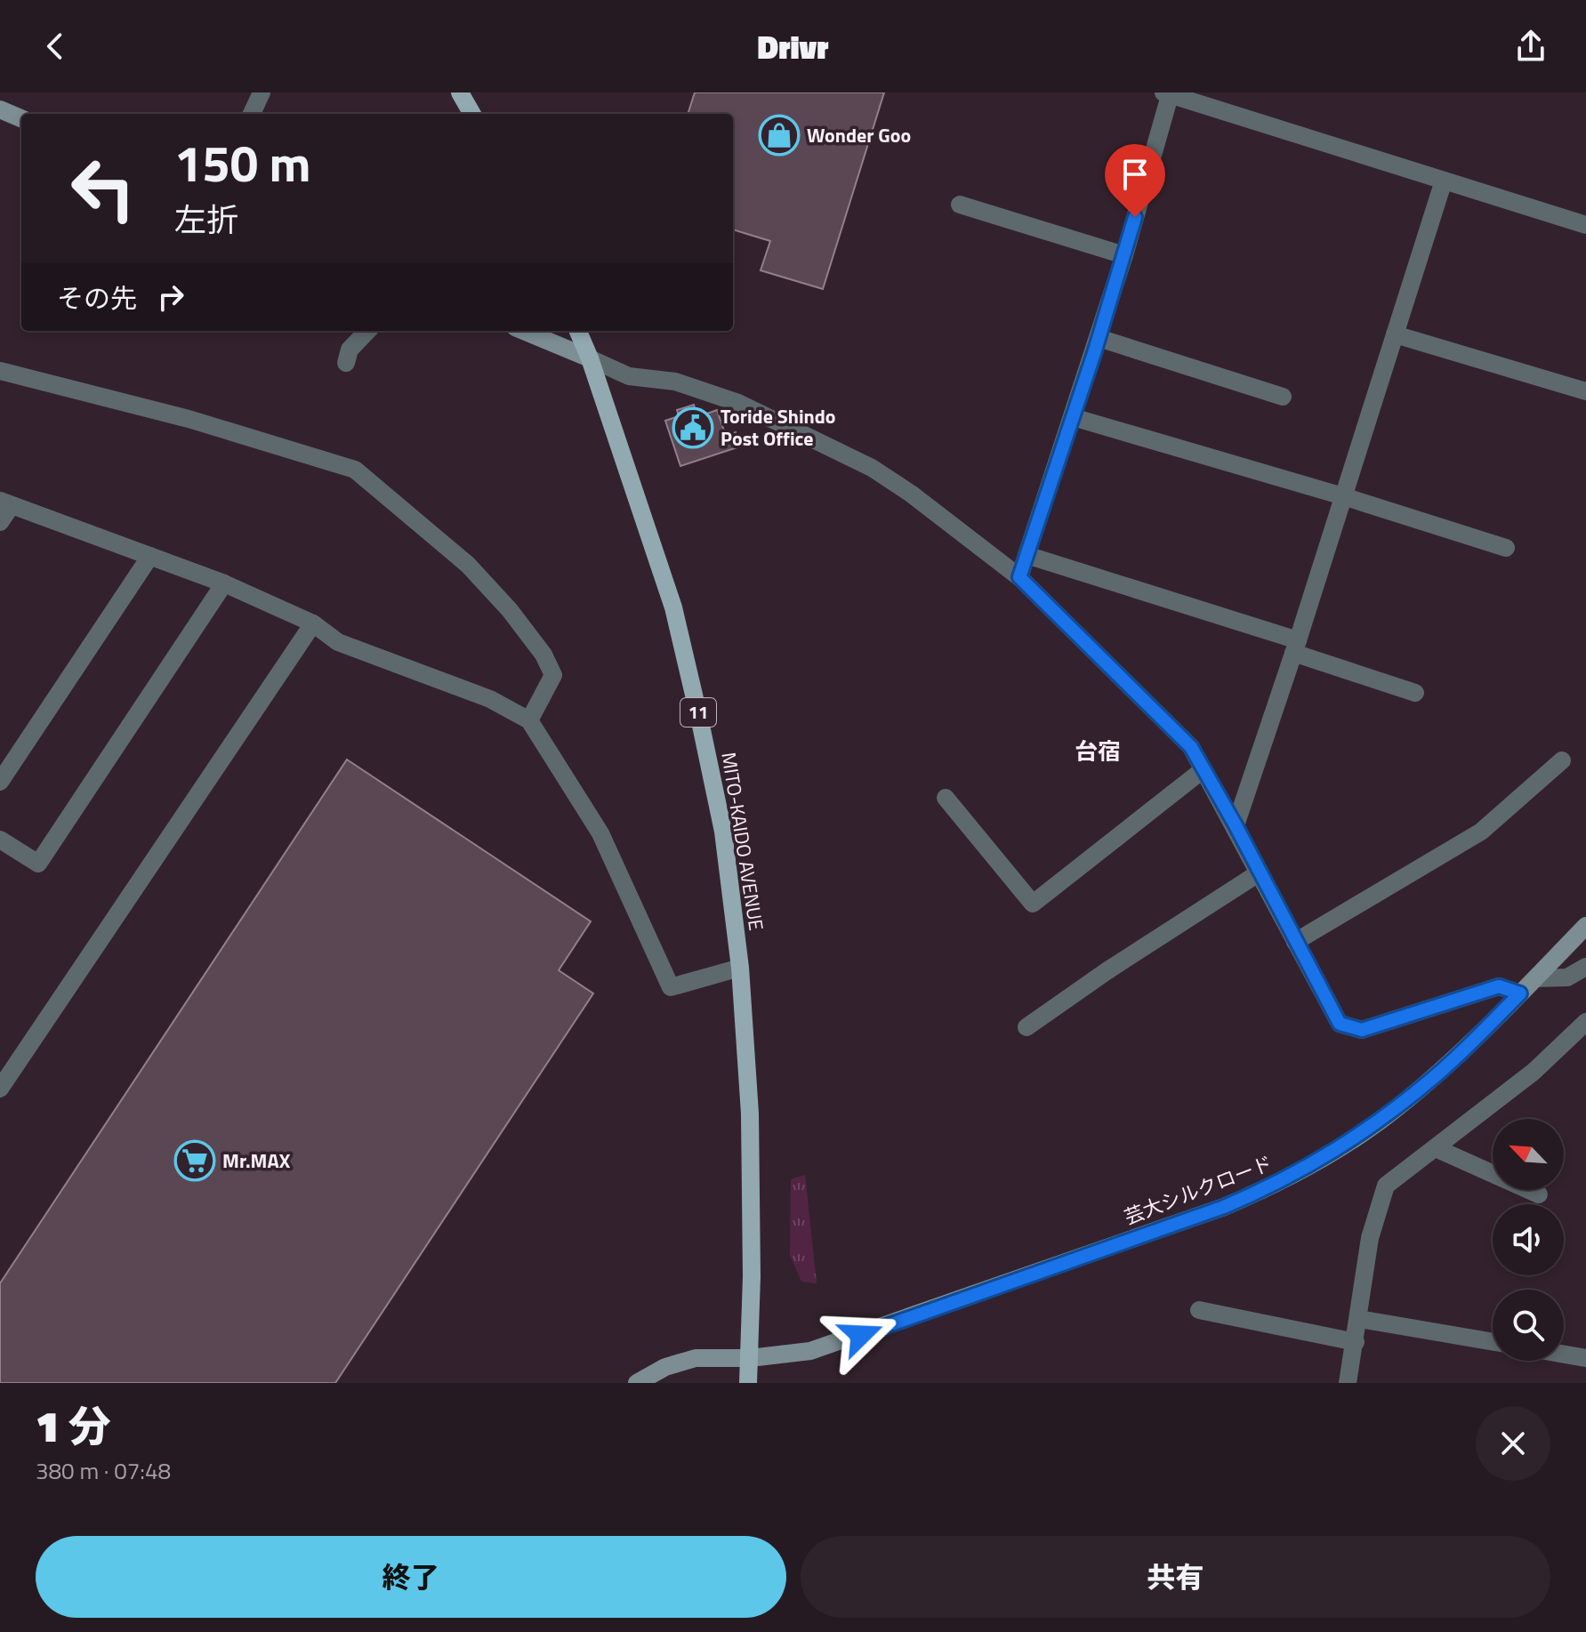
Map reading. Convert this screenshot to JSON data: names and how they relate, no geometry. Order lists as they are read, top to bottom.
{
  "streets": {
    "main road": ["11", "MITO-KAIDO AVENUE"],
    "street": ["芸大シルクロード"]
  },
  "crossings": [
    ["MITO-KAIDO AVENUE", "芸大シルクロード"]
  ],
  "districts": ["台宿"],
  "places": {
    "shop": ["Wonder Goo"],
    "public building": ["Toride Shindo Post Office"],
    "supermarket": ["Mr.MAX"]
  },
  "north": "top left",
  "page": {
    "header": "Drivr",
    "turn": ["150 m", "左折"],
    "then": "その先",
    "heading": ["1 分", "380 m · 07:48"],
    "buttons": ["終了", "共有"]
  }
}
